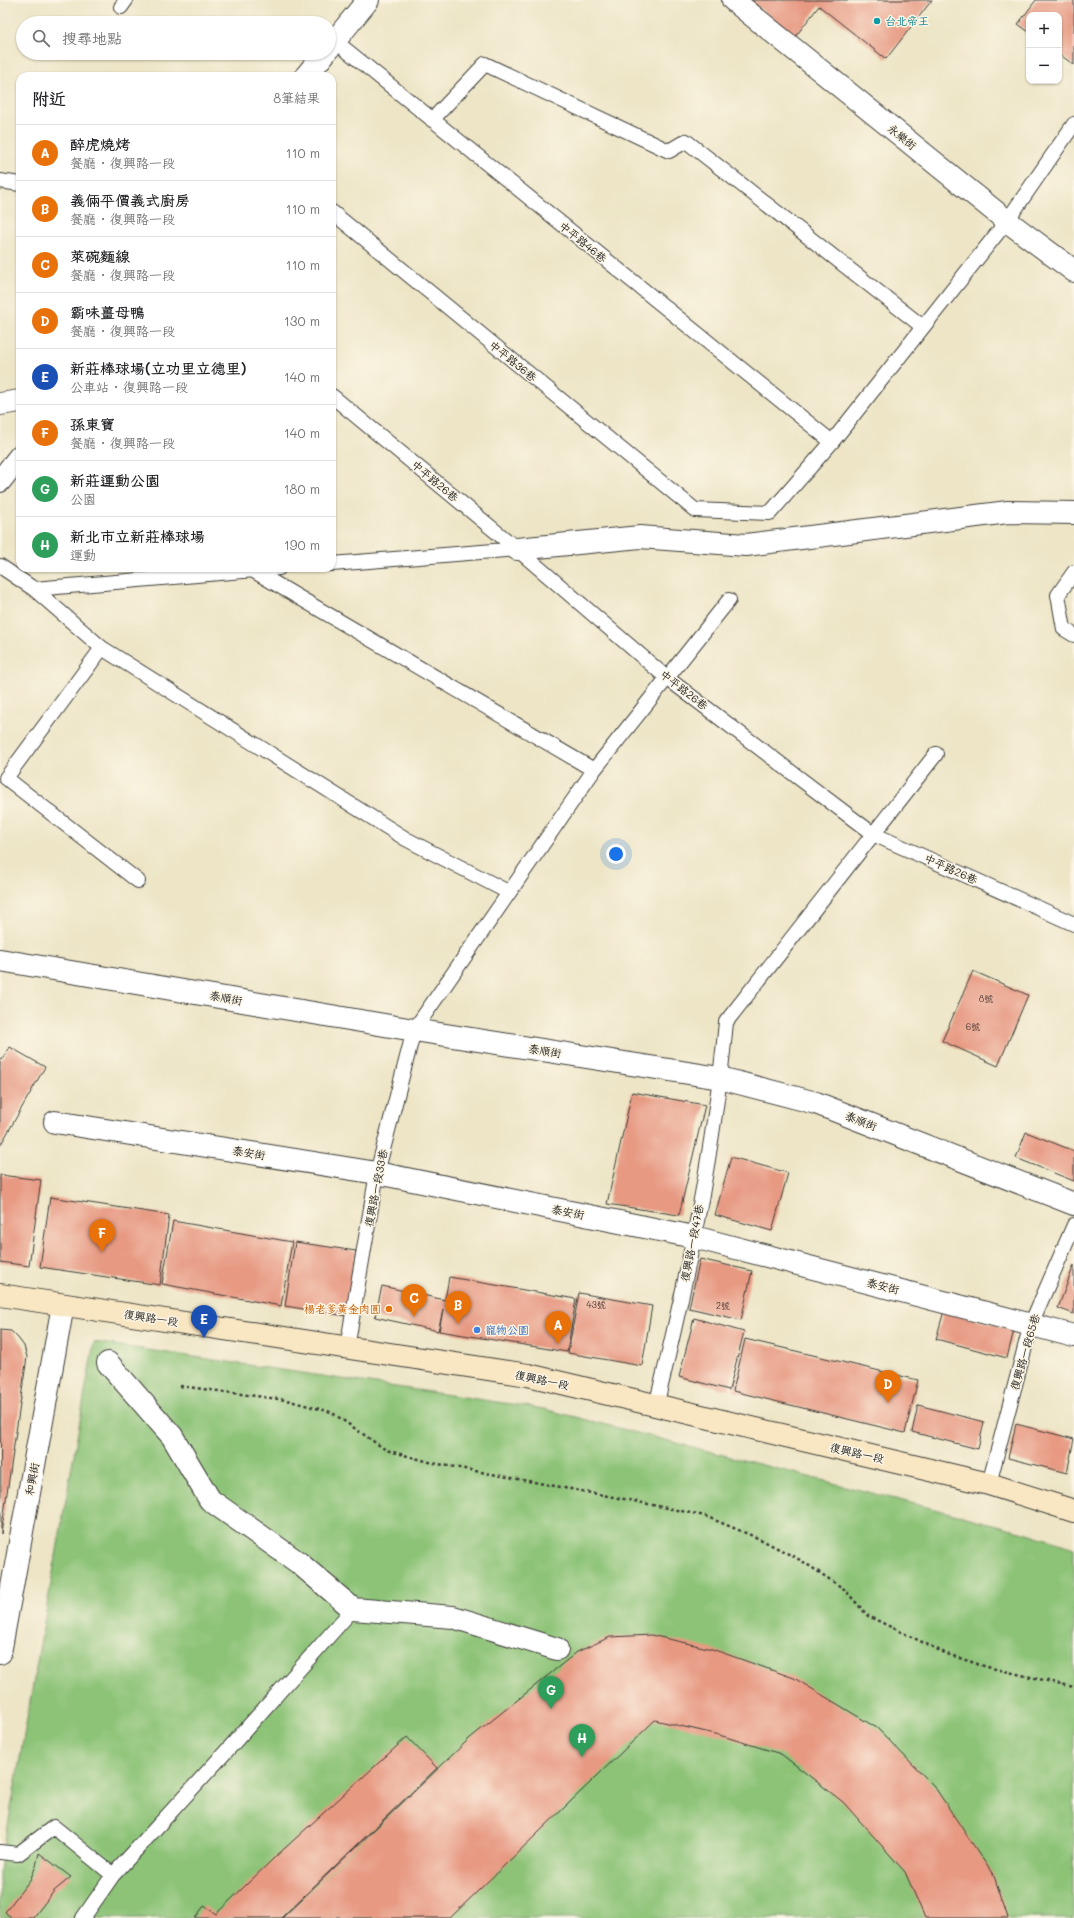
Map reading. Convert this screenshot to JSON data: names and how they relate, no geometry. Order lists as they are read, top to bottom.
{
  "streets": {
    "street": [
      "永樂街",
      "泰順街",
      "泰安街",
      "復興路一段",
      "和興街"
    ],
    "lane": [
      "中平路46巷",
      "中平路36巷",
      "中平路26巷",
      "復興路一段33巷",
      "復興路一段47巷",
      "復興路一段65巷"
    ]
  },
  "crossings": [
    ["中平路46巷", "中平路36巷"],
    ["中平路26巷", "復興路一段33巷"],
    ["中平路26巷", "復興路一段47巷"],
    ["泰順街", "復興路一段33巷"],
    ["泰順街", "復興路一段47巷"],
    ["泰安街", "復興路一段33巷"],
    ["泰安街", "復興路一段47巷"],
    ["泰安街", "復興路一段65巷"],
    ["復興路一段33巷", "復興路一段"],
    ["復興路一段47巷", "復興路一段"],
    ["復興路一段", "復興路一段65巷"],
    ["復興路一段", "和興街"]
  ],
  "places": ["台北帝王", "楊老爹黃金肉圓", "寵物公園"],
  "house_numbers": [
    "8號",
    "6號",
    "43號",
    "2號"
  ],
  "page": {
    "map_buttons": ["+", "−"],
    "search": "搜尋地點",
    "heading": ["附近", "8筆結果"],
    "list": [
      {
        "mark": "A",
        "name": "醉虎燒烤",
        "note": "餐廳 · 復興路一段",
        "value": "110 m"
      },
      {
        "mark": "B",
        "name": "義倆平價義式廚房",
        "note": "餐廳 · 復興路一段",
        "value": "110 m"
      },
      {
        "mark": "C",
        "name": "萊碗麵線",
        "note": "餐廳 · 復興路一段",
        "value": "110 m"
      },
      {
        "mark": "D",
        "name": "霸味薑母鴨",
        "note": "餐廳 · 復興路一段",
        "value": "130 m"
      },
      {
        "mark": "E",
        "name": "新莊棒球場(立功里立德里)",
        "note": "公車站 · 復興路一段",
        "value": "140 m"
      },
      {
        "mark": "F",
        "name": "孫東寶",
        "note": "餐廳 · 復興路一段",
        "value": "140 m"
      },
      {
        "mark": "G",
        "name": "新莊運動公園",
        "note": "公園",
        "value": "180 m"
      },
      {
        "mark": "H",
        "name": "新北市立新莊棒球場",
        "note": "運動",
        "value": "190 m"
      }
    ],
    "pins": [
      "F",
      "C",
      "B",
      "E",
      "A",
      "D",
      "G",
      "H"
    ]
  }
}
